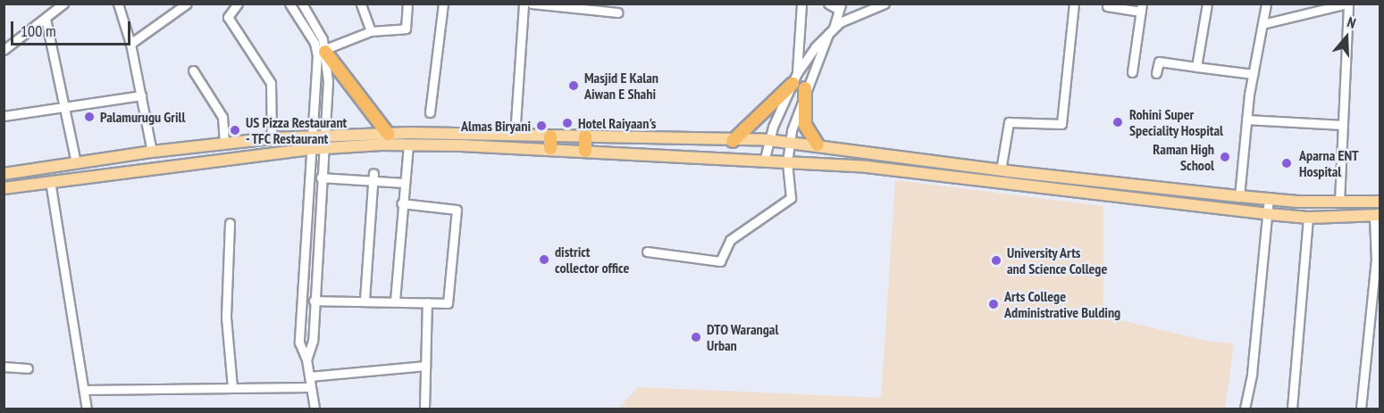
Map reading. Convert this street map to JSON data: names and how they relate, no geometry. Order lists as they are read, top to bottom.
{
  "places": [
    "Masjid E Kalan Aiwan E Shahi",
    "Palamurugu Grill",
    "Rohini Super Speciality Hospital",
    "Hotel Raiyaan's",
    "Almas Biryani",
    "US Pizza Restaurant - TFC Restaurant",
    "Raman High School",
    "Aparna ENT Hospital",
    "district collector office",
    "University Arts and Science College",
    "Arts College Administrative Bulding",
    "DTO Warangal Urban"
  ],
  "scale_bar": "100 m",
  "north": "top"
}
